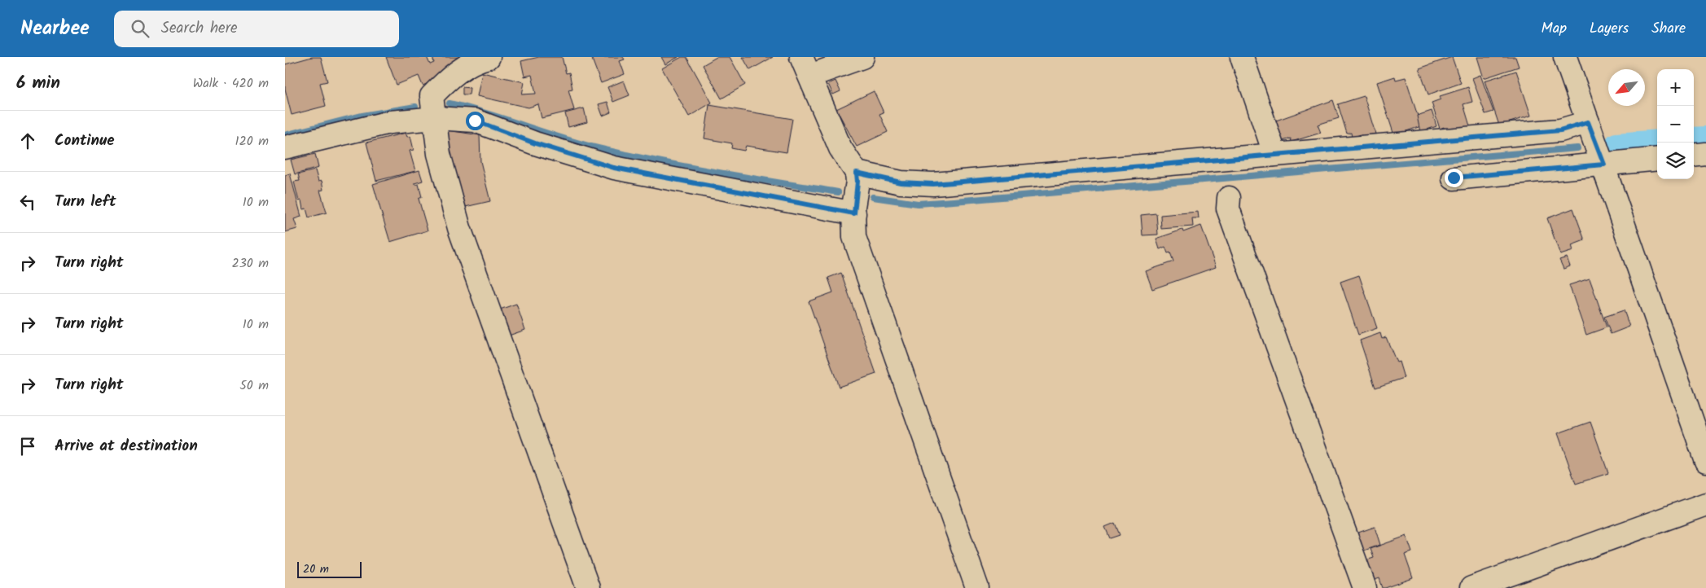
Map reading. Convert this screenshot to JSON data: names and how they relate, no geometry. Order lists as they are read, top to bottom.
{
  "scale_bar": "20 m",
  "north": "bottom left",
  "page": {
    "header": "Nearbee",
    "search": "Search here",
    "nav": ["Map", "Layers", "Share"],
    "heading": ["6 min", "Walk · 420 m"],
    "map_buttons": ["+", "−"],
    "list": [
      ["Continue", "120 m"],
      ["Turn left", "10 m"],
      ["Turn right", "230 m"],
      ["Turn right", "10 m"],
      ["Turn right", "50 m"],
      "Arrive at destination"
    ],
    "scale": "20 m"
  }
}
